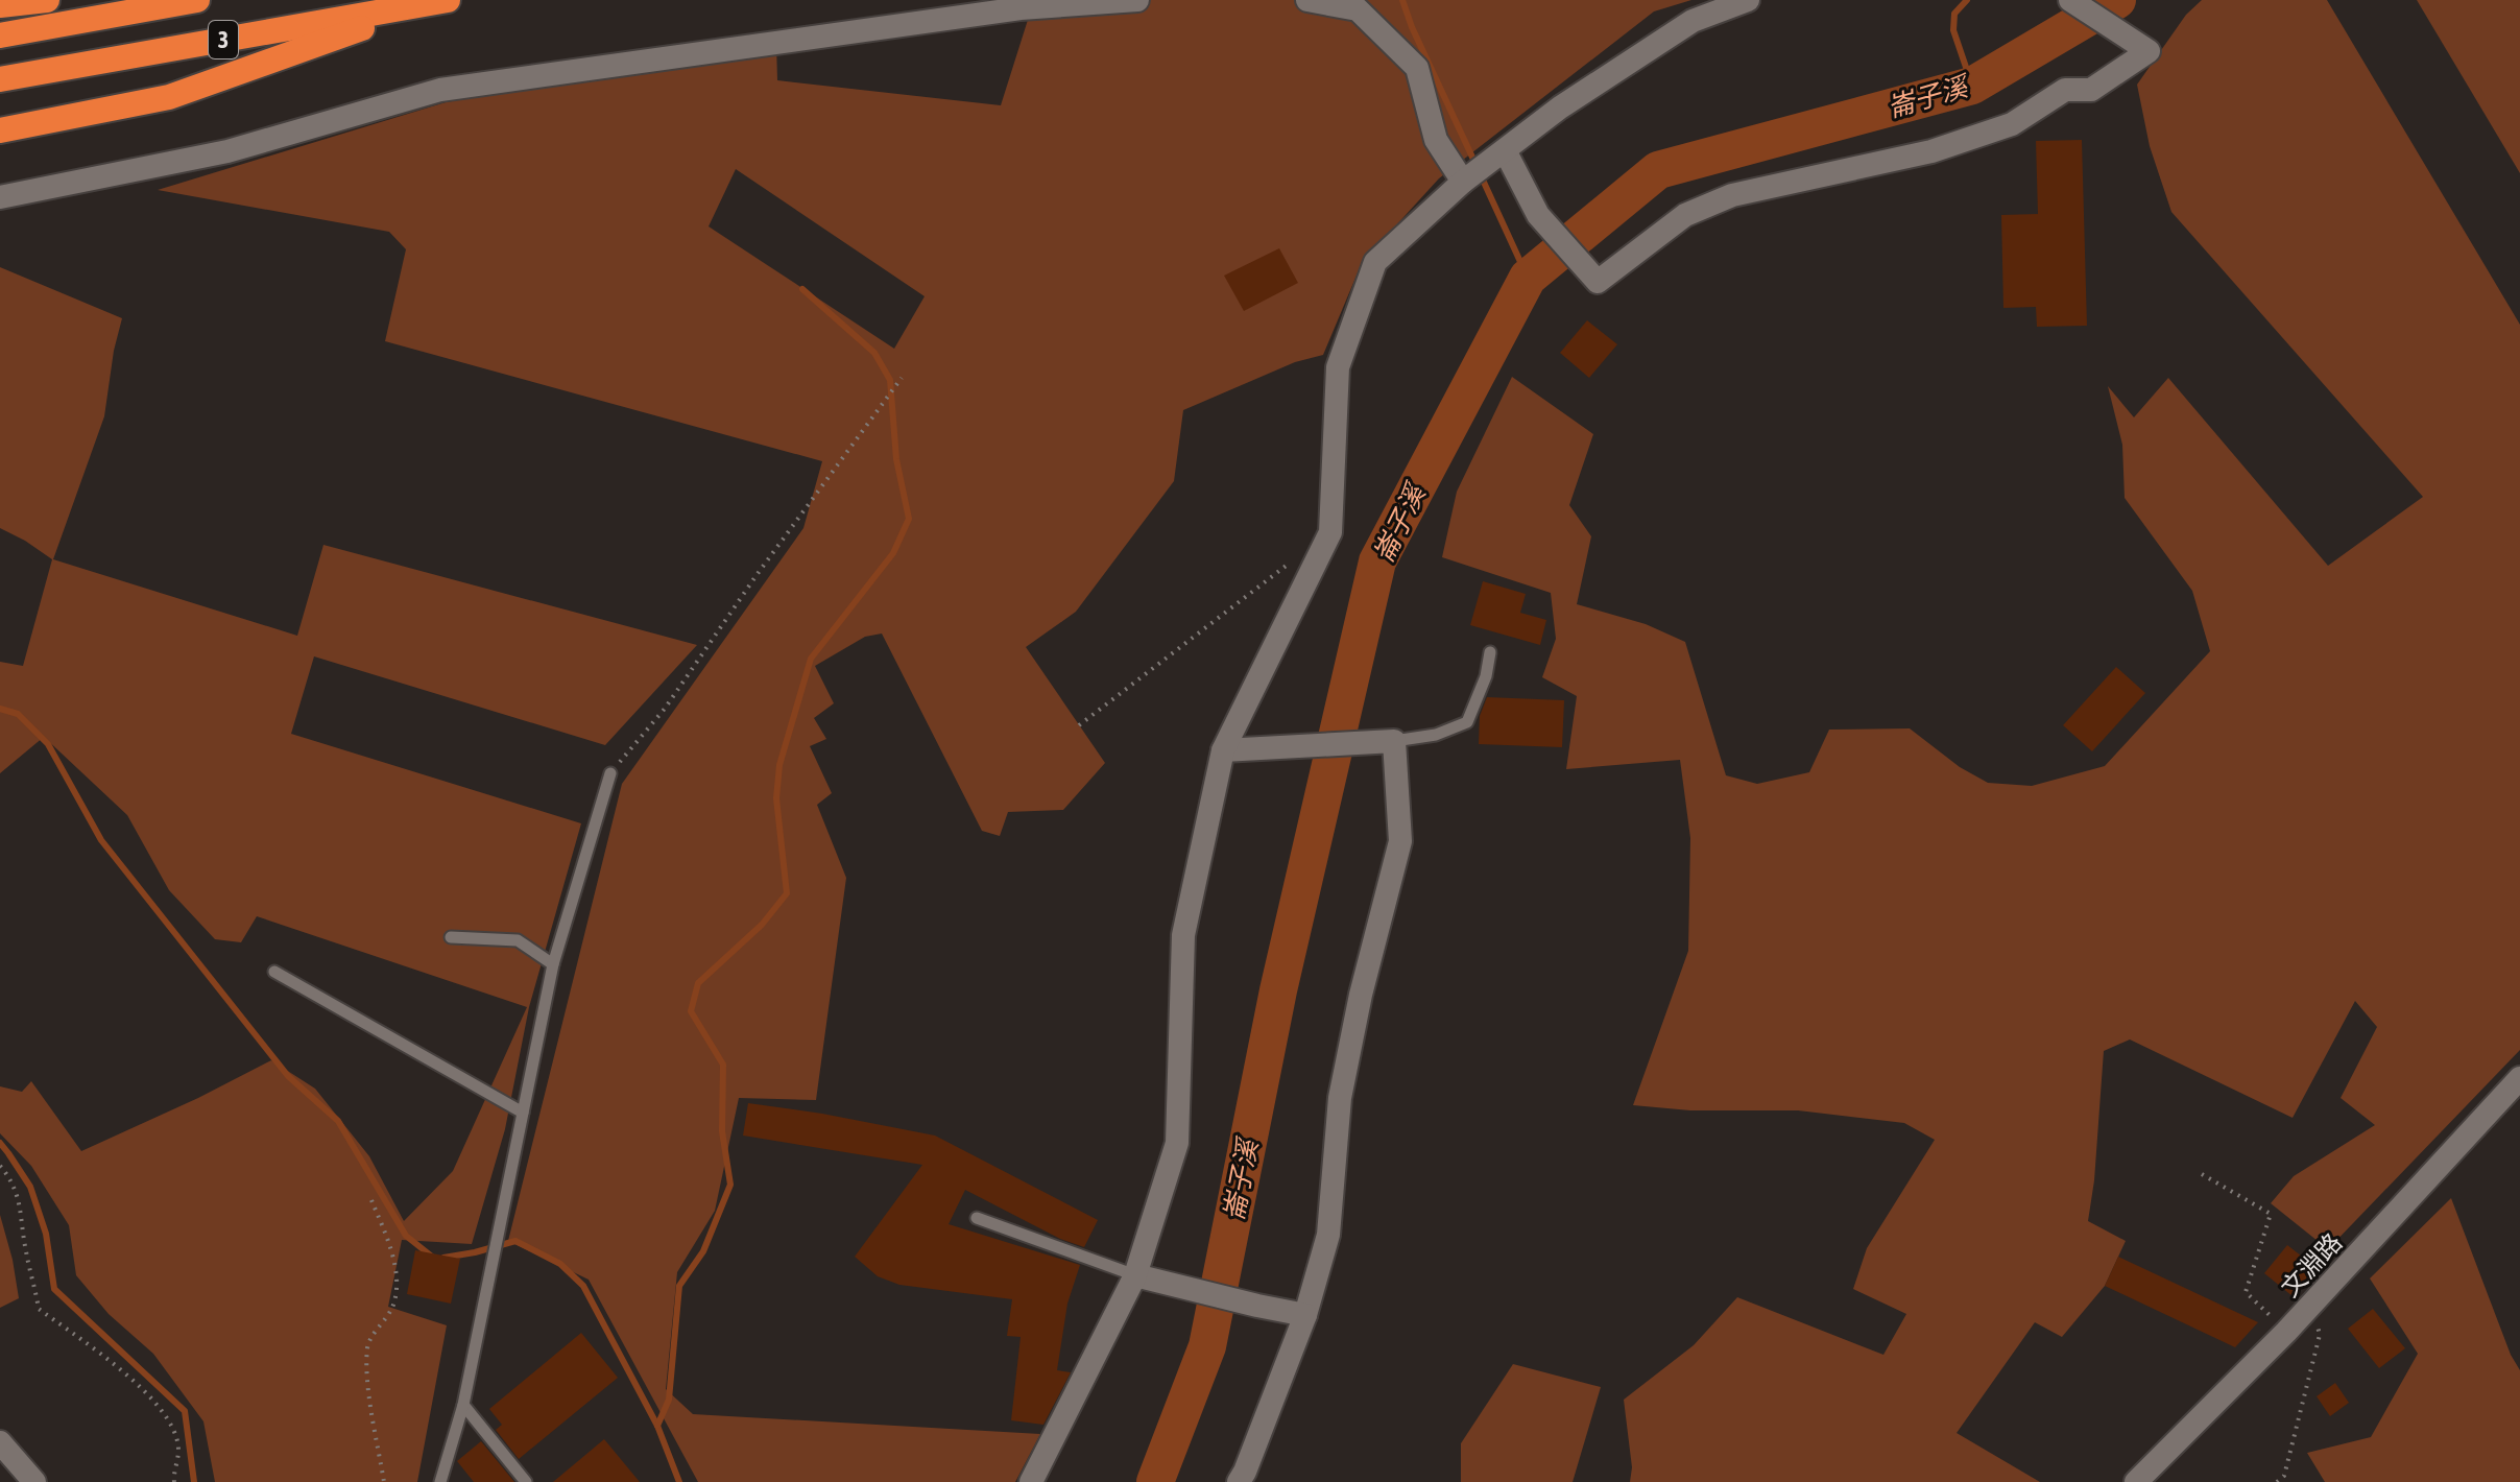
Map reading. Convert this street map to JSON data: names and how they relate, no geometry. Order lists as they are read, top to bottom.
{
  "streets": {
    "highway": ["3"],
    "street": ["文淵路"]
  },
  "water": ["崙子溪"]
}
